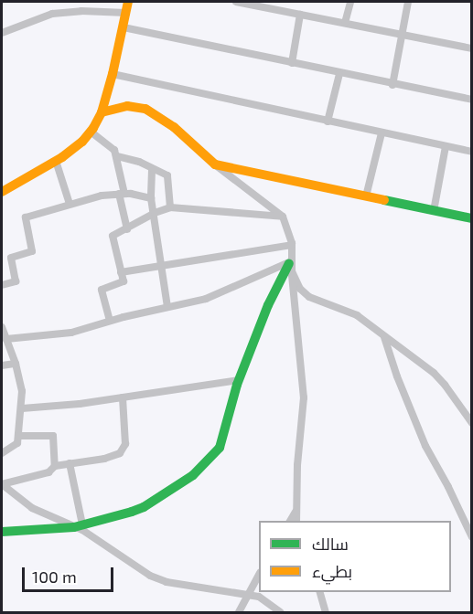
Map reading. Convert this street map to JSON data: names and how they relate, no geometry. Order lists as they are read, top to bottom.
{
  "legend": ["سالك", "بطيء"],
  "scale_bar": "100 m"
}
